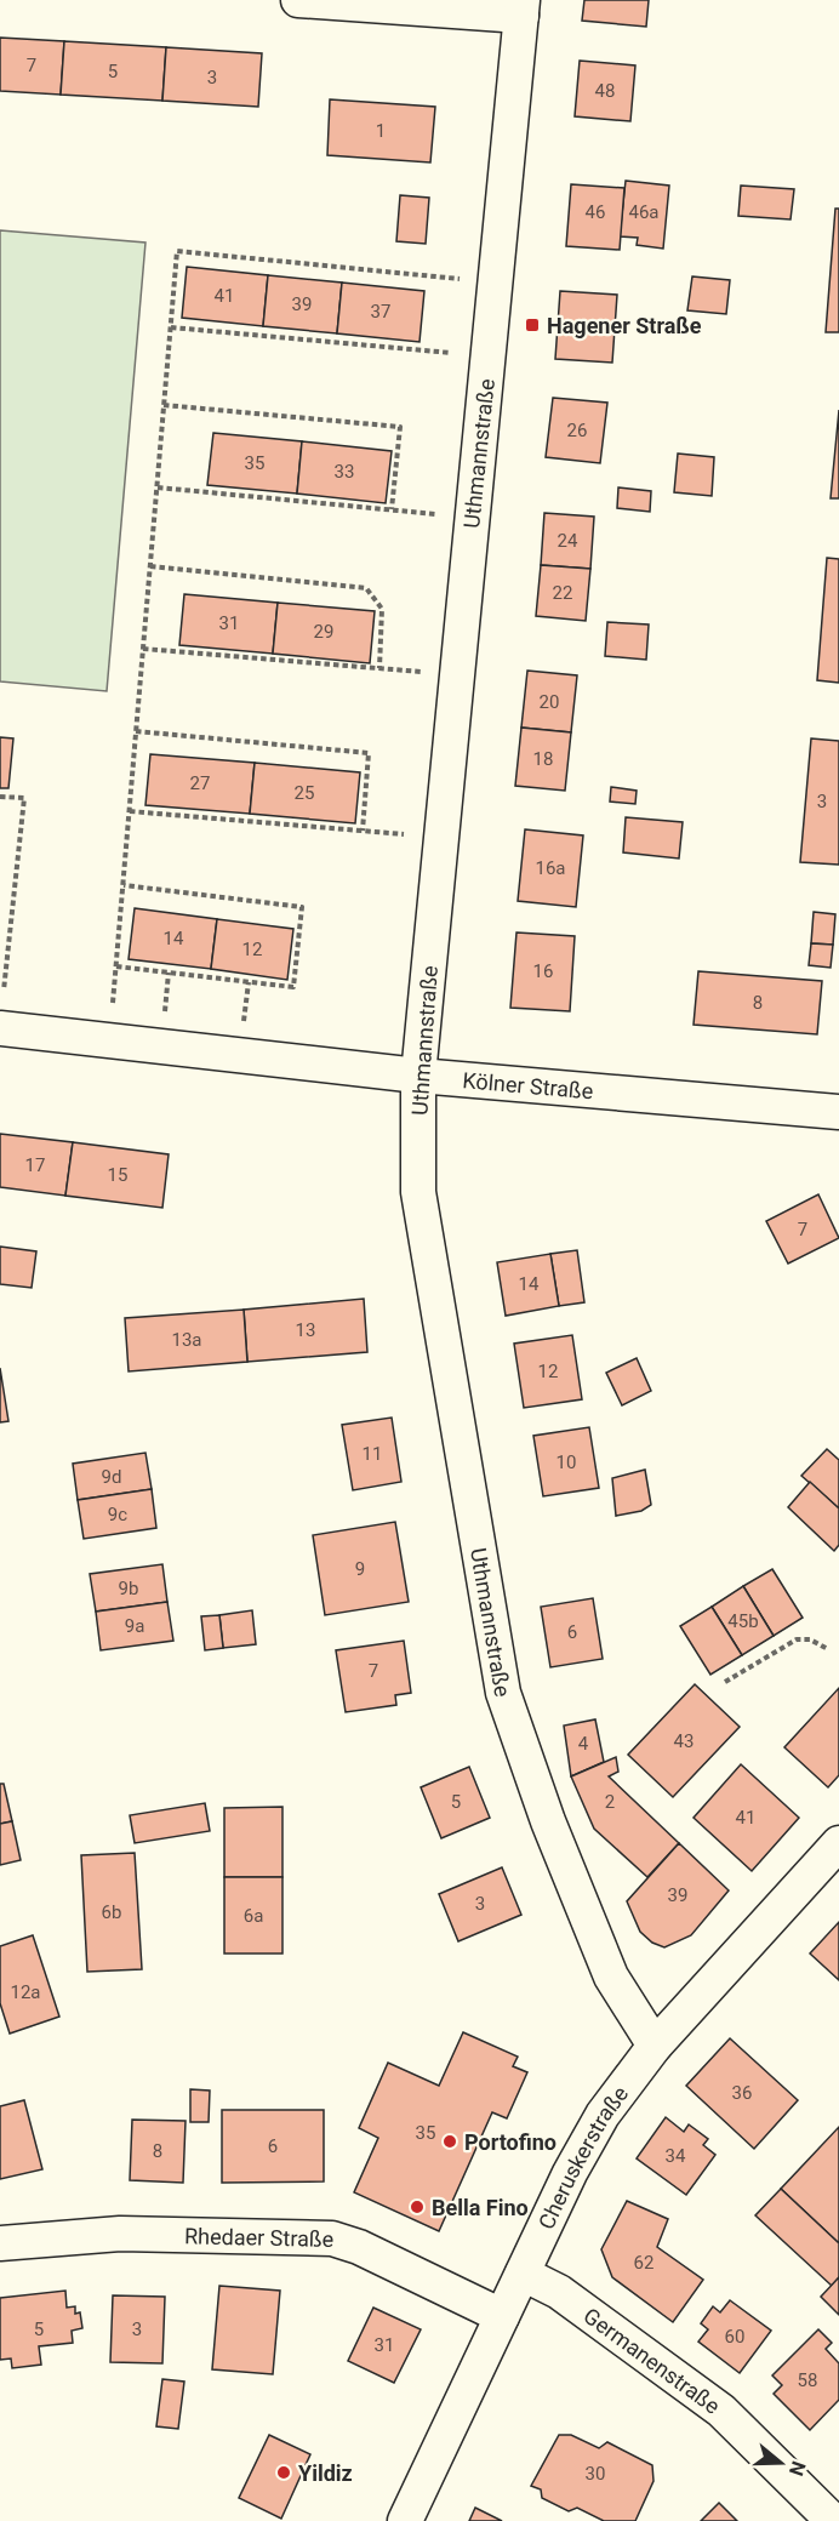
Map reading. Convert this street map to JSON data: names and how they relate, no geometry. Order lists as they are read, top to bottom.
{
  "streets": {
    "street": [
      "Uthmannstraße",
      "Kölner Straße",
      "Cheruskerstraße",
      "Rhedaer Straße",
      "Germanenstraße"
    ]
  },
  "crossings": [
    ["Uthmannstraße", "Kölner Straße"],
    ["Uthmannstraße", "Cheruskerstraße"],
    ["Cheruskerstraße", "Rhedaer Straße"],
    ["Cheruskerstraße", "Germanenstraße"]
  ],
  "places": {
    "transit": ["Hagener Straße"],
    "other": ["Portofino", "Bella Fino", "Yildiz"]
  },
  "house_numbers": [
    "7",
    "5",
    "3",
    "48",
    "1",
    "46",
    "46a",
    "41",
    "39",
    "37",
    "26",
    "35",
    "33",
    "24",
    "22",
    "31",
    "29",
    "20",
    "18",
    "27",
    "25",
    "3",
    "16a",
    "14",
    "12",
    "16",
    "8",
    "17",
    "15",
    "7",
    "14",
    "13",
    "13a",
    "12",
    "11",
    "10",
    "9d",
    "9c",
    "9",
    "9b",
    "45b",
    "9a",
    "6",
    "7",
    "43",
    "4",
    "5",
    "2",
    "41",
    "39",
    "3",
    "6b",
    "6a",
    "12a",
    "36",
    "35",
    "6",
    "8",
    "34",
    "62",
    "5",
    "3",
    "60",
    "31",
    "58",
    "30"
  ],
  "north": "right"
}
